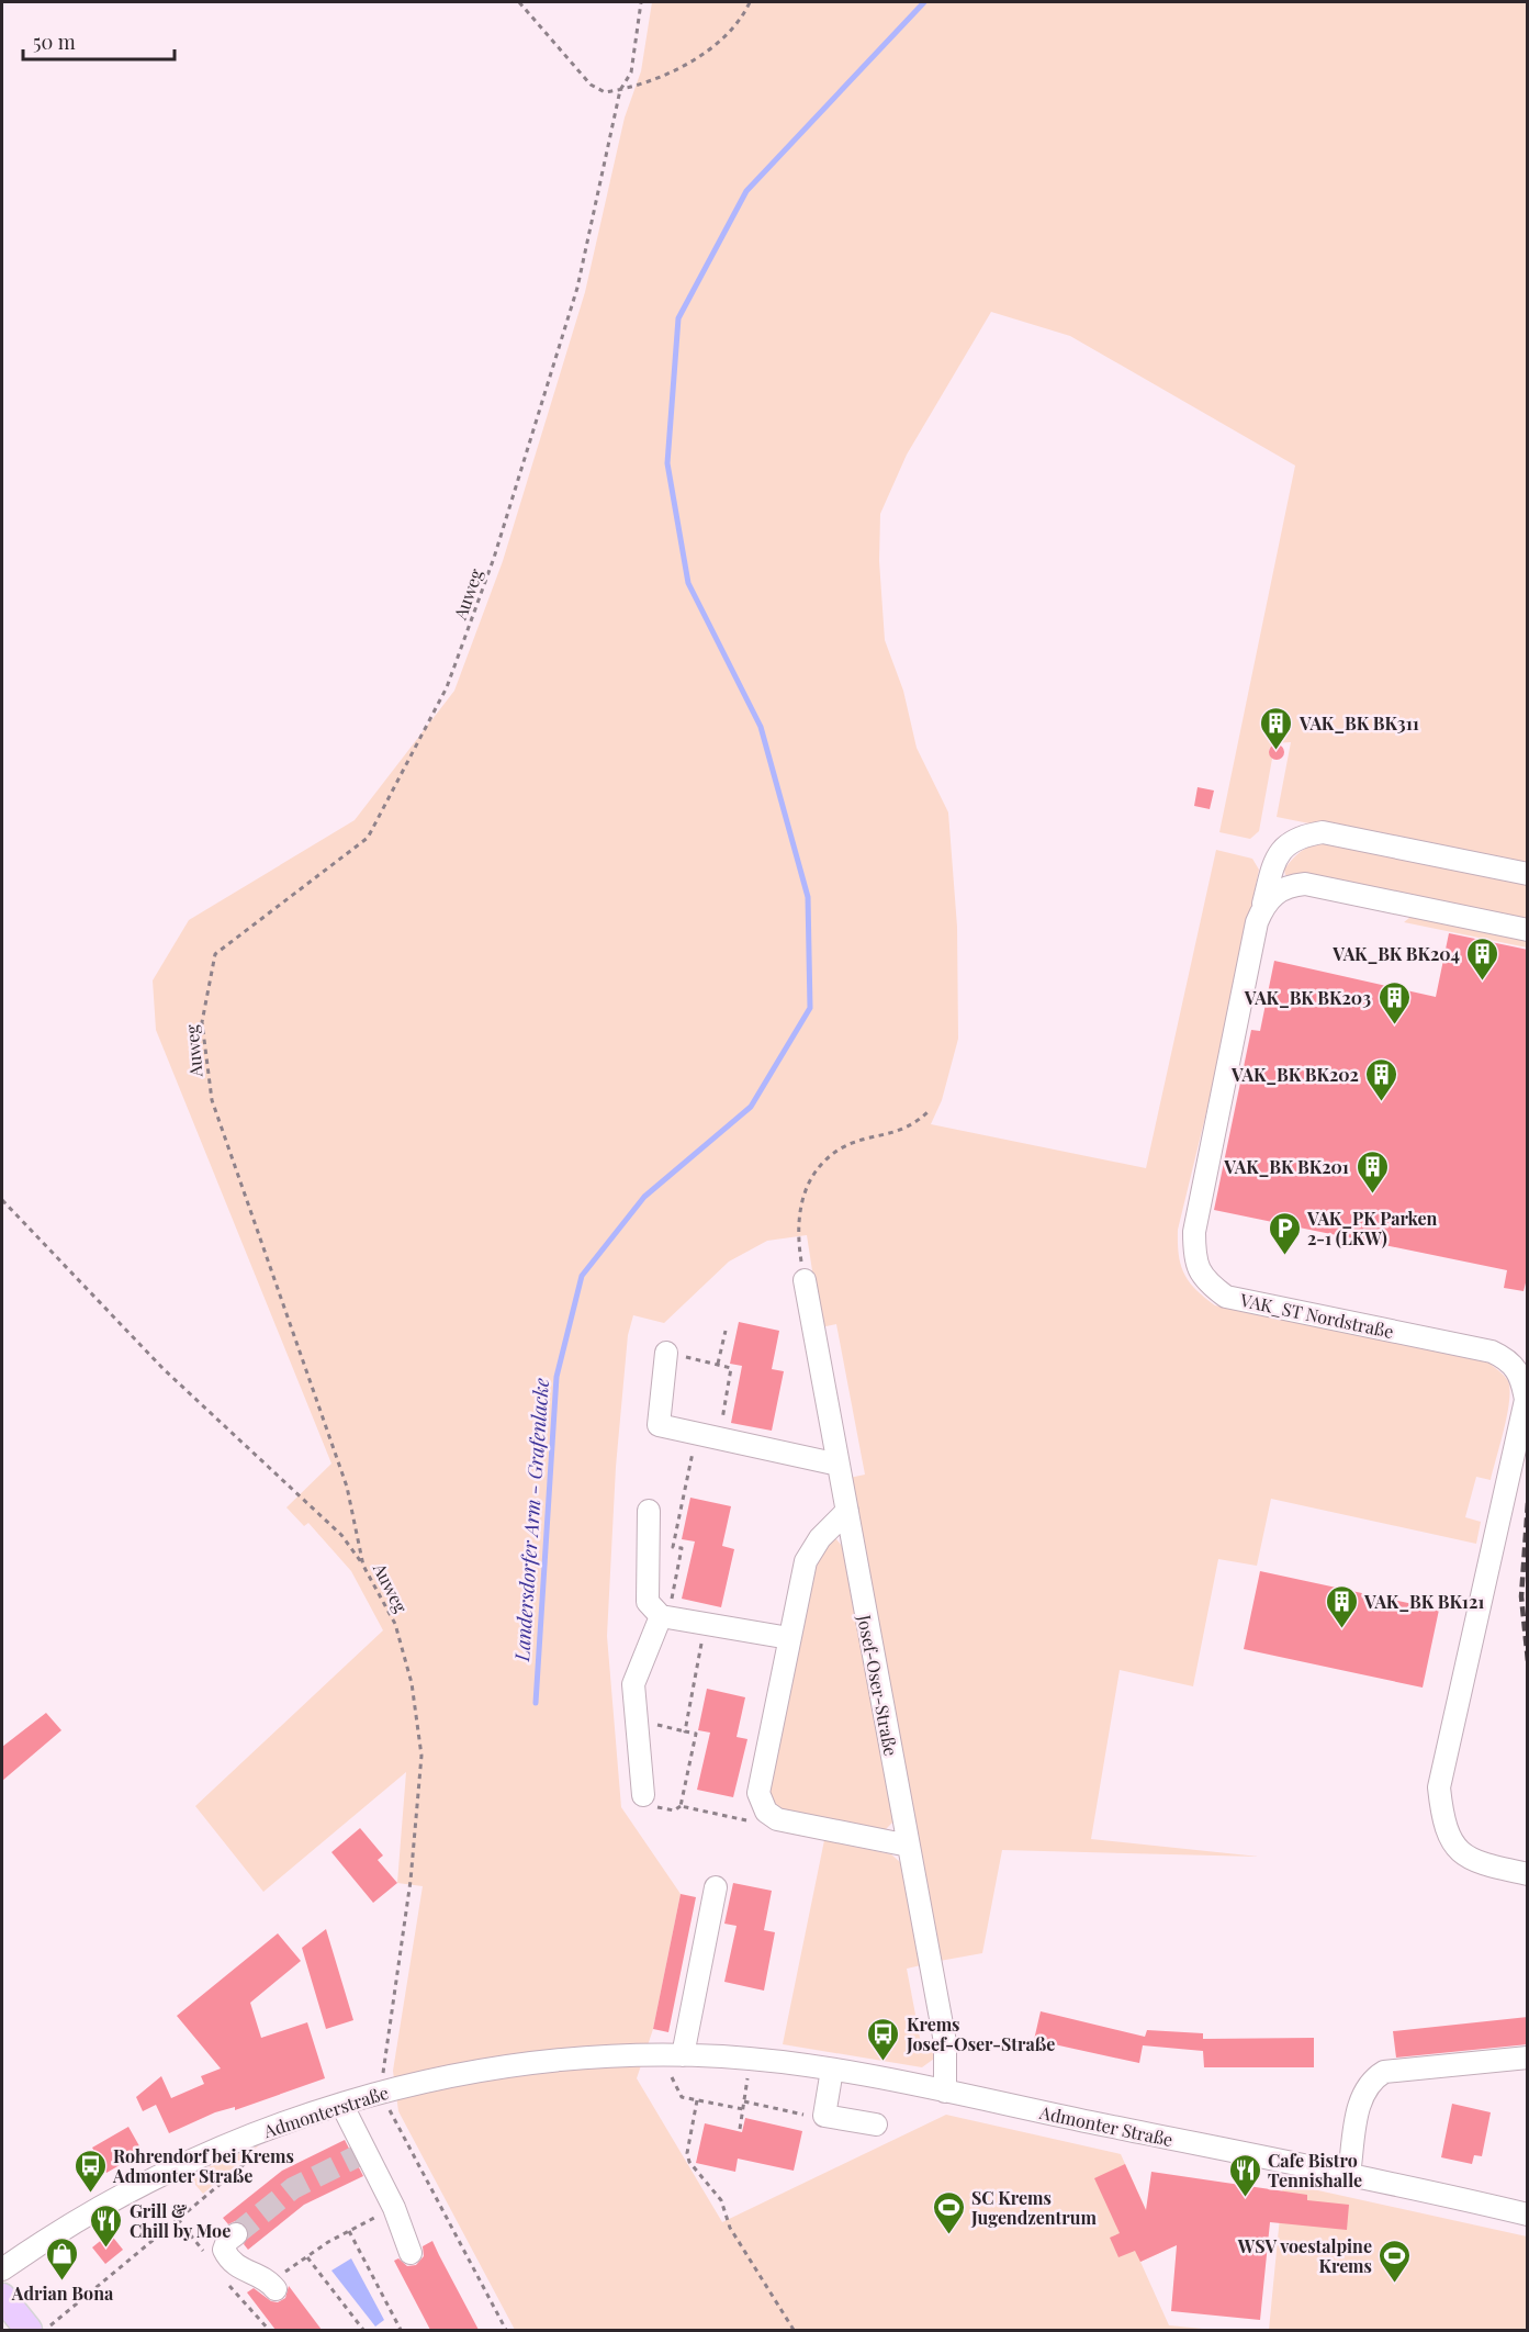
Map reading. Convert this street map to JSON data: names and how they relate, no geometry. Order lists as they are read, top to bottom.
{
  "streets": {
    "street": [
      "VAK_ST Nordstraße",
      "Josef-Oser-Straße",
      "Admonterstraße",
      "Admonter Straße"
    ],
    "path": ["Auweg"]
  },
  "crossings": [
    ["Auweg", "Admonterstraße"],
    ["Josef-Oser-Straße", "Admonter Straße"],
    ["Admonterstraße", "Admonter Straße"]
  ],
  "water": ["Landersdorfer Arm - Grafenlacke"],
  "places": {
    "building": [
      "VAK_BK BK311",
      "VAK_BK BK204",
      "VAK_BK BK203",
      "VAK_BK BK202",
      "VAK_BK BK201",
      "VAK_BK BK121"
    ],
    "parking": ["VAK_PK Parken 2-1 (LKW)"],
    "bus stop": ["Krems Josef-Oser-Straße", "Rohrendorf bei Krems Admonter Straße"],
    "restaurant": ["Cafe Bistro Tennishalle", "Grill & Chill by Moe"],
    "sports": ["SC Krems Jugendzentrum", "WSV voestalpine Krems"],
    "shop": ["Adrian Bona"]
  },
  "scale_bar": "50 m"
}
